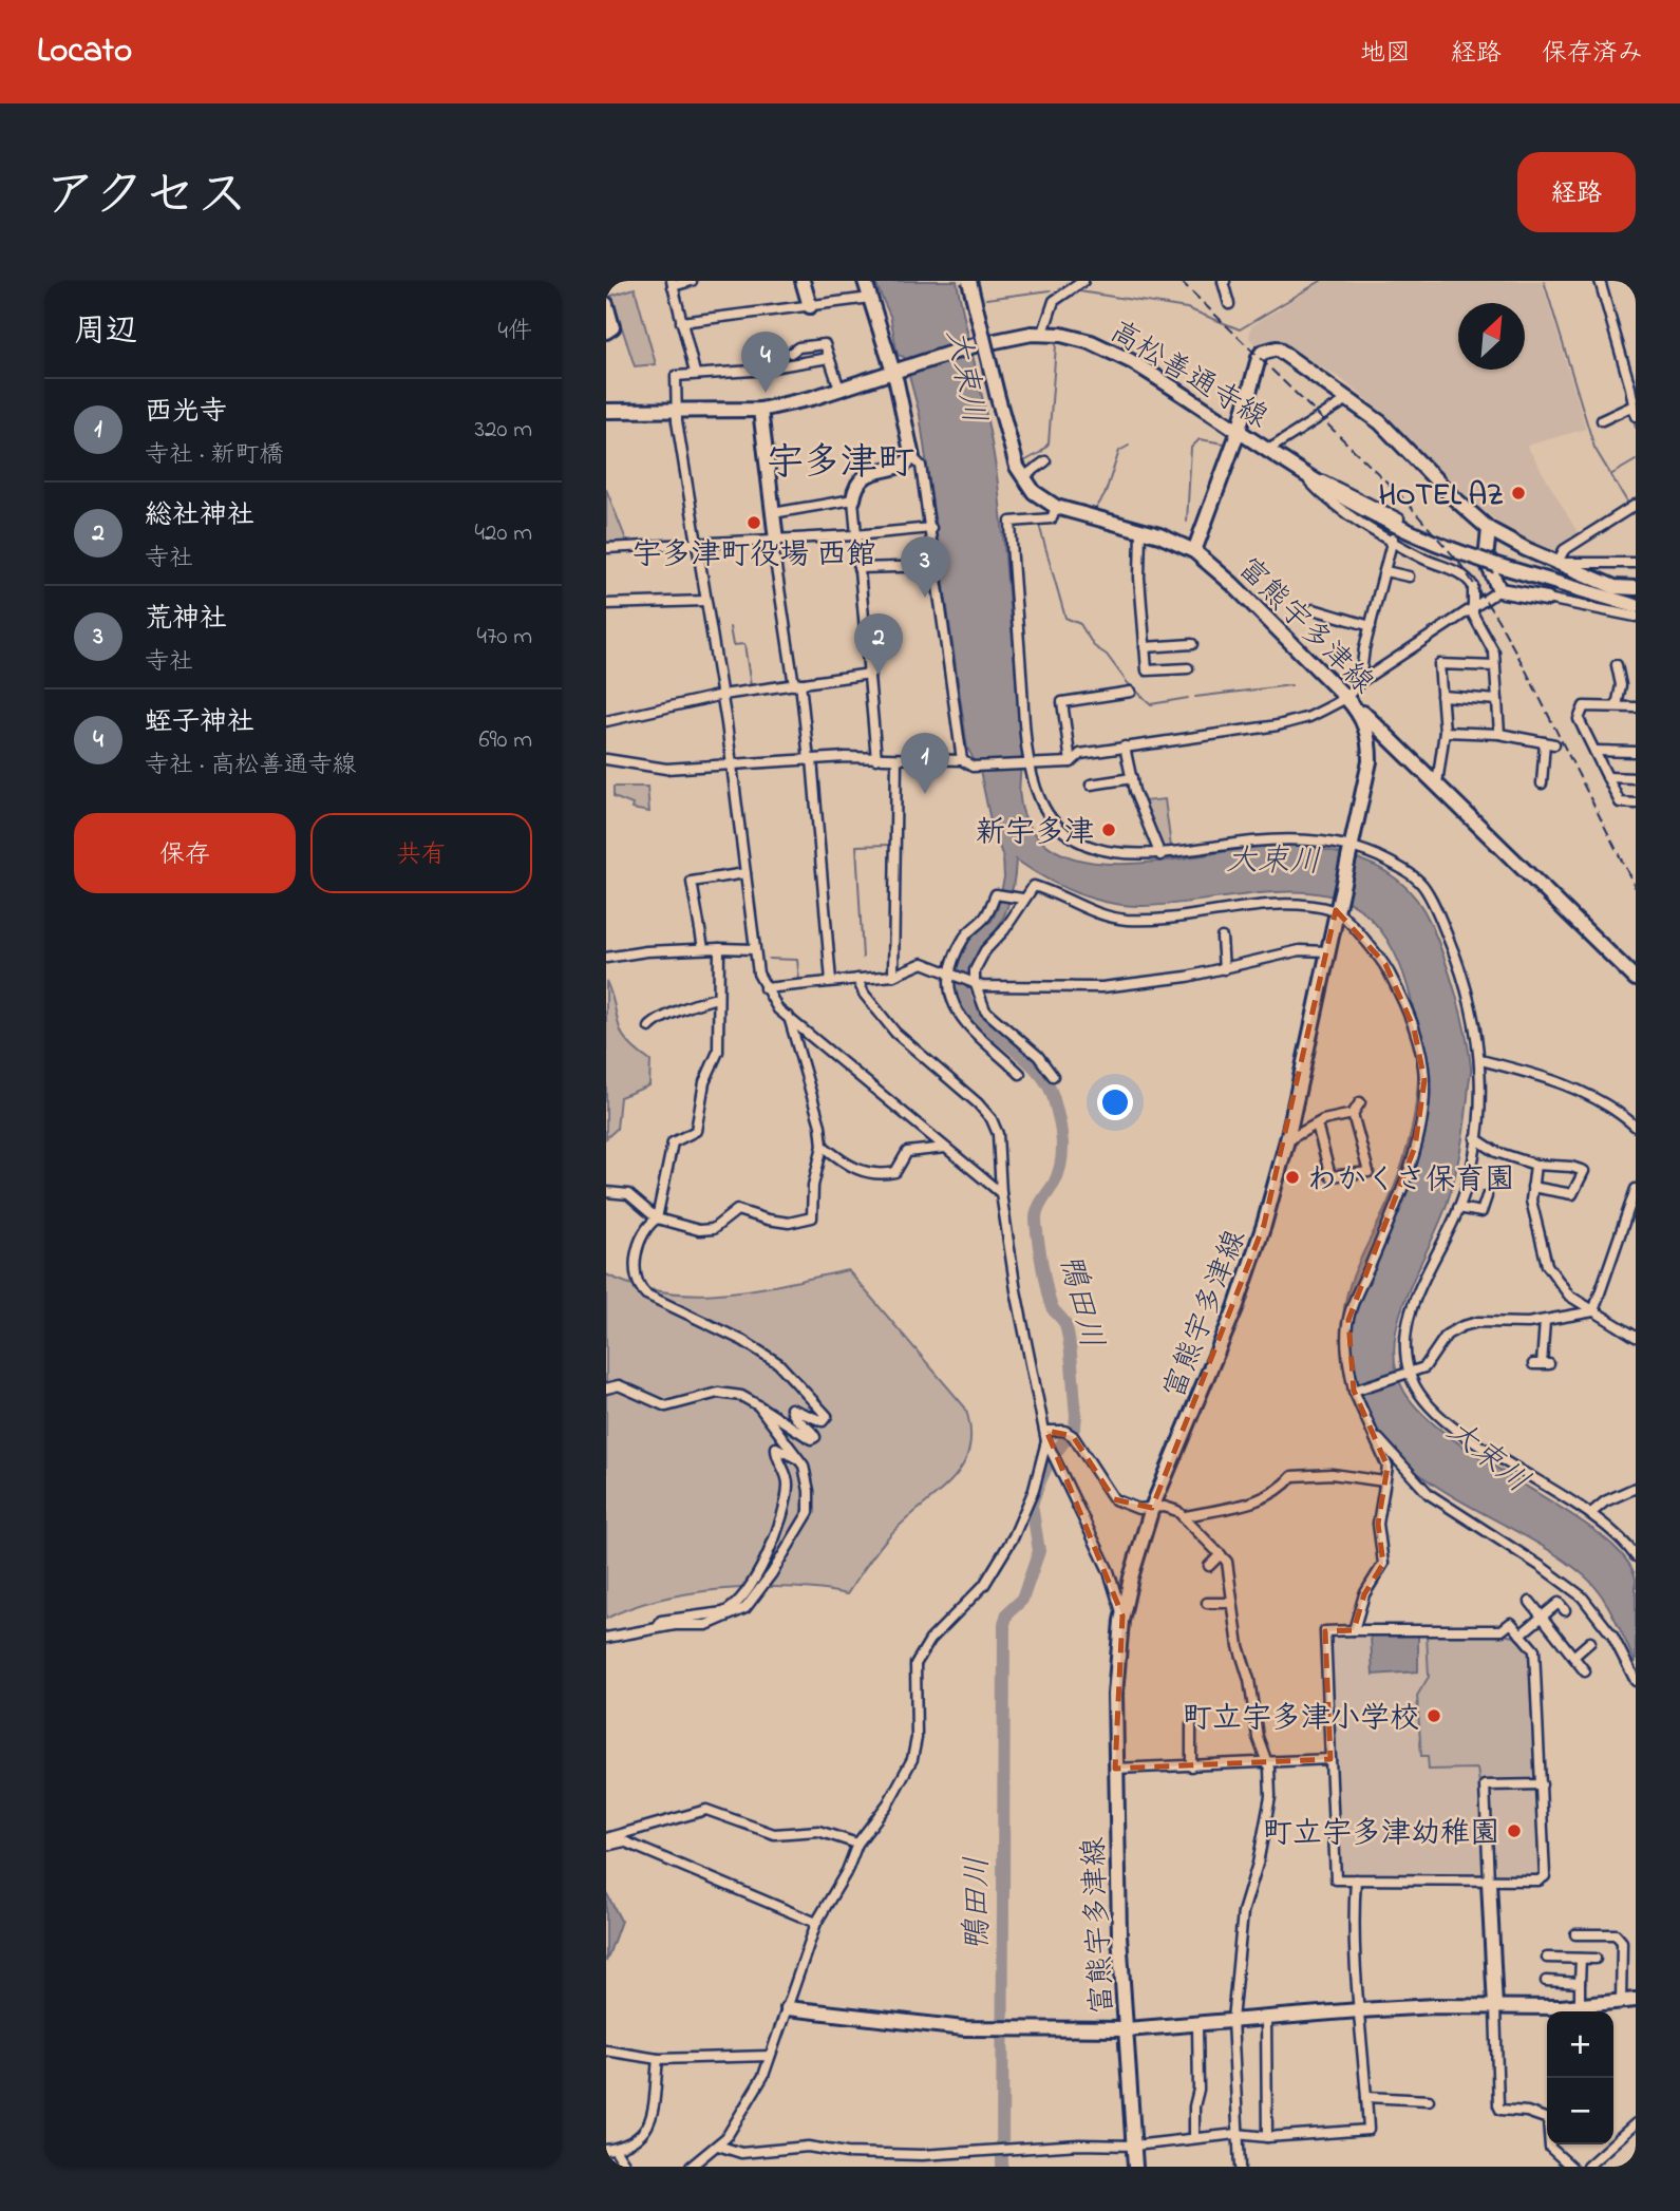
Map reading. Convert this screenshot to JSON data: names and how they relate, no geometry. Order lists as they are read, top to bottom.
{
  "streets": {
    "main road": ["高松善通寺線", "富熊宇多津線"]
  },
  "districts": ["宇多津町"],
  "water": ["大束川", "鴨田川"],
  "places": [
    "HOTEL AZ",
    "宇多津町役場 西館",
    "新宇多津",
    "わかくさ保育園",
    "町立宇多津小学校",
    "町立宇多津幼稚園"
  ],
  "north": "top right",
  "page": {
    "header": "Locato",
    "nav": ["地図", "経路", "保存済み"],
    "title": "アクセス",
    "buttons": [
      "経路",
      ["保存", "共有"]
    ],
    "heading": ["周辺", "4件"],
    "pins": [
      "4",
      "3",
      "2",
      "1"
    ],
    "list": [
      {
        "mark": "1",
        "name": "西光寺",
        "note": "寺社 · 新町橋",
        "value": "320 m"
      },
      {
        "mark": "2",
        "name": "総社神社",
        "note": "寺社",
        "value": "420 m"
      },
      {
        "mark": "3",
        "name": "荒神社",
        "note": "寺社",
        "value": "470 m"
      },
      {
        "mark": "4",
        "name": "蛭子神社",
        "note": "寺社 · 高松善通寺線",
        "value": "690 m"
      }
    ],
    "map_buttons": ["+", "−"]
  }
}
